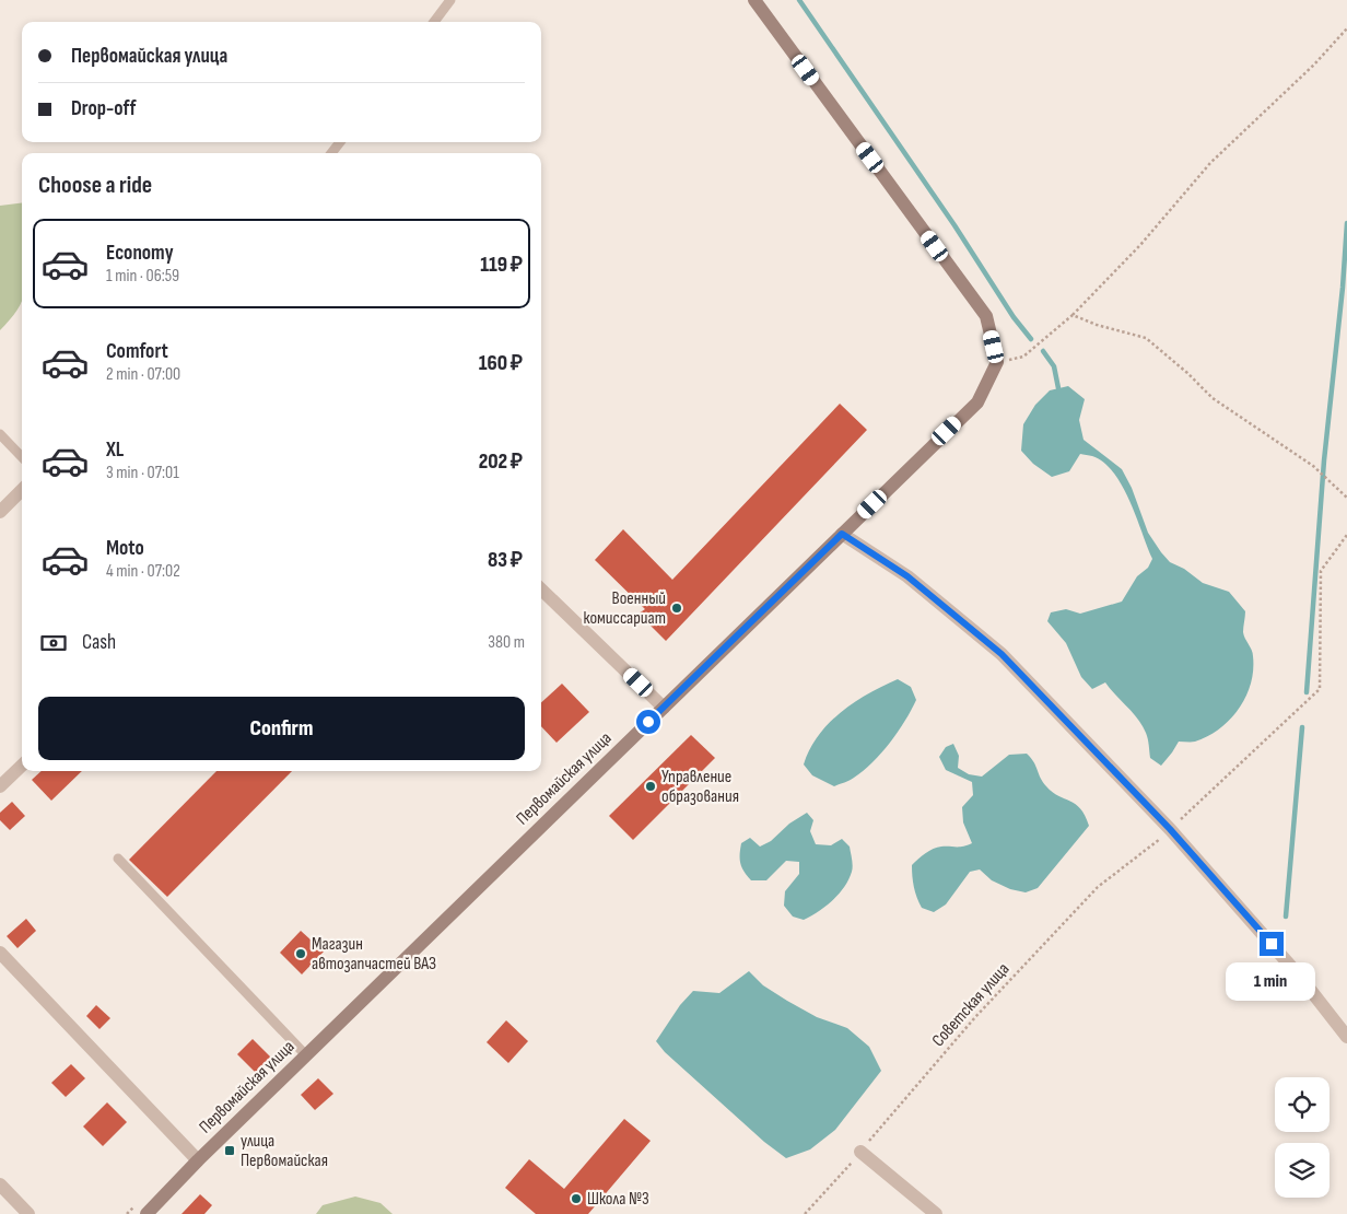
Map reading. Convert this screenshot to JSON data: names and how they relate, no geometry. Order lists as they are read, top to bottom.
{
  "streets": {
    "street": ["Первомайская улица"],
    "path": ["Советская улица"]
  },
  "places": {
    "other": [
      "Военный комиссариат",
      "Управление образования",
      "Магазин автозапчастей ВАЗ",
      "Школа №3"
    ],
    "transit": ["улица Первомайская"]
  },
  "page": {
    "banner": ["Первомайская улица", "Drop-off"],
    "heading": "Choose a ride",
    "list": [
      {
        "name": "Economy",
        "note": "1 min · 06:59",
        "value": "119 ₽"
      },
      {
        "name": "Comfort",
        "note": "2 min · 07:00",
        "value": "160 ₽"
      },
      {
        "name": "XL",
        "note": "3 min · 07:01",
        "value": "202 ₽"
      },
      {
        "name": "Moto",
        "note": "4 min · 07:02",
        "value": "83 ₽"
      }
    ],
    "pay": ["Cash", "380 m"],
    "buttons": "Confirm",
    "bubble": "1 min"
  }
}
